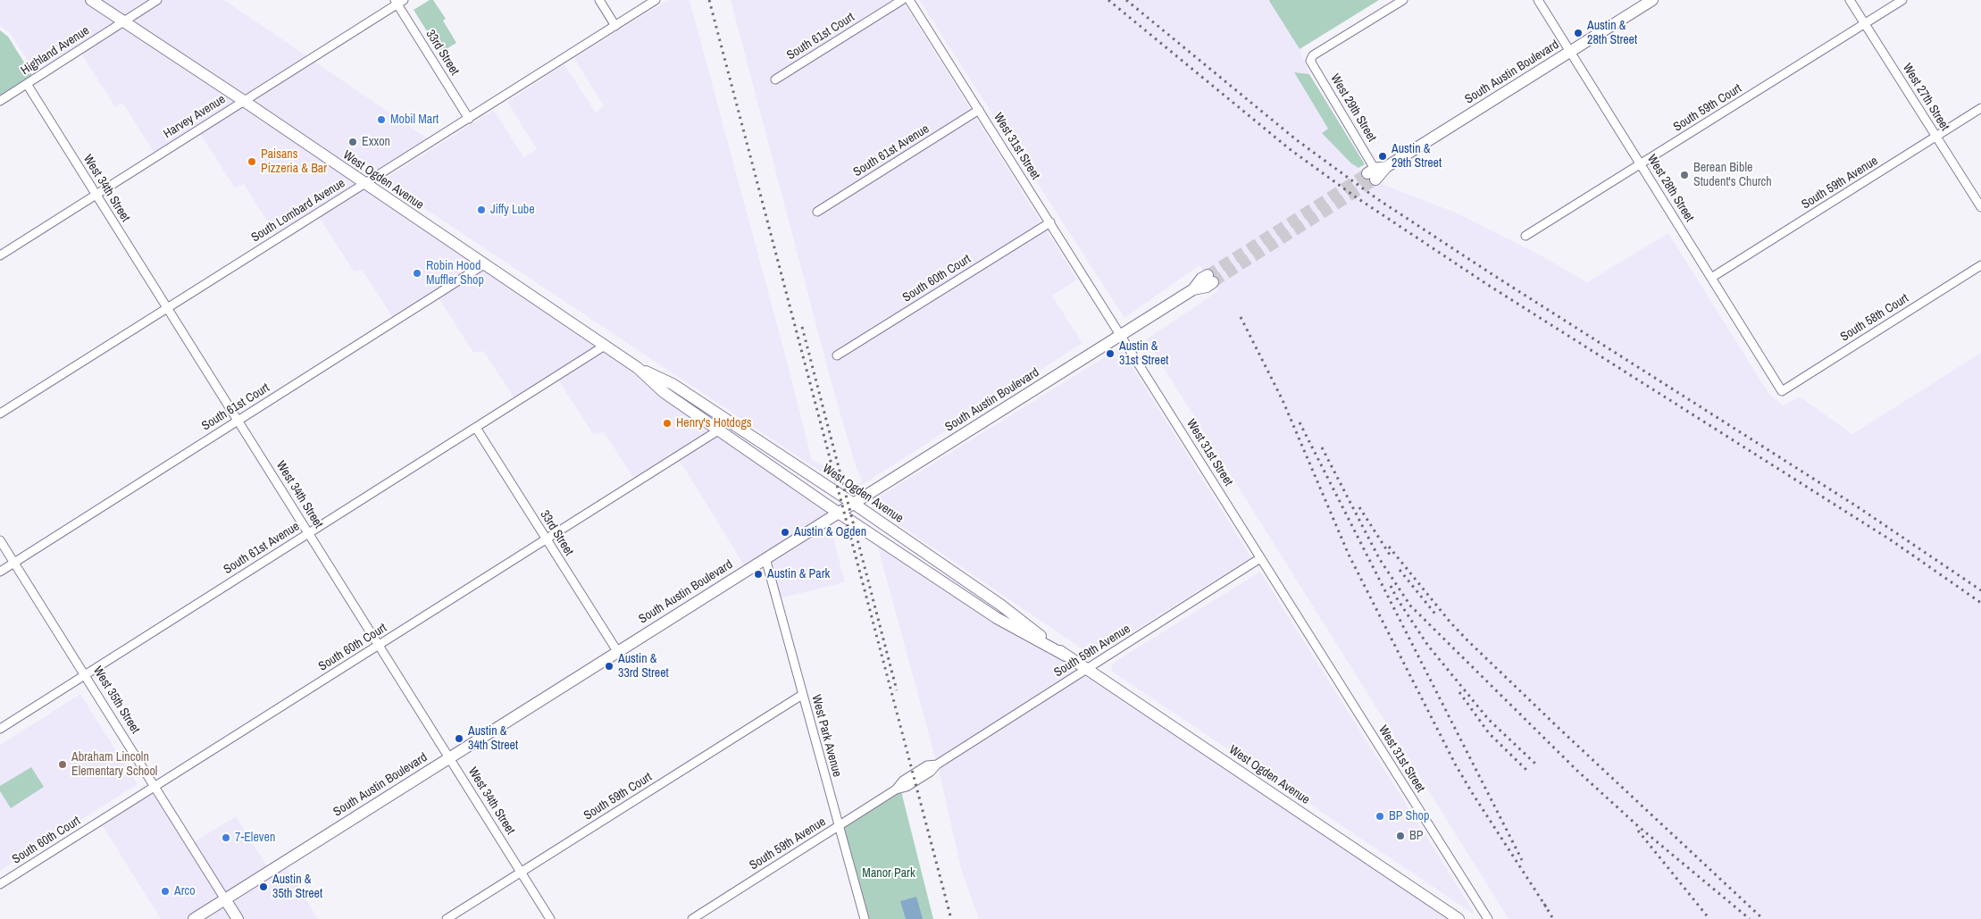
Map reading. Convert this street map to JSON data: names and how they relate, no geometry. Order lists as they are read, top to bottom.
{
  "streets": {
    "main road": ["South Austin Boulevard", "West Ogden Avenue", "West 35th Street"],
    "street": [
      "South 61st Court",
      "Highland Avenue",
      "33rd Street",
      "West 27th Street",
      "West 29th Street",
      "South 59th Court",
      "Harvey Avenue",
      "West 31st Street",
      "South 61st Avenue",
      "South 59th Avenue",
      "West 34th Street",
      "West 28th Street",
      "South Lombard Avenue",
      "South 60th Court",
      "South 58th Court",
      "West Park Avenue"
    ]
  },
  "crossings": [
    ["South 61st Court", "West Ogden Avenue"],
    ["South 61st Court", "West 34th Street"],
    ["South 61st Court", "West 35th Street"],
    ["Highland Avenue", "West Ogden Avenue"],
    ["Highland Avenue", "West 34th Street"],
    ["33rd Street", "South Austin Boulevard"],
    ["33rd Street", "Harvey Avenue"],
    ["33rd Street", "South 61st Avenue"],
    ["33rd Street", "South Lombard Avenue"],
    ["33rd Street", "South 60th Court"],
    ["South Austin Boulevard", "West 29th Street"],
    ["South Austin Boulevard", "West 31st Street"],
    ["South Austin Boulevard", "West Ogden Avenue"],
    ["South Austin Boulevard", "West 34th Street"],
    ["South Austin Boulevard", "West 28th Street"],
    ["South Austin Boulevard", "West 35th Street"],
    ["South Austin Boulevard", "West Park Avenue"],
    ["West 27th Street", "South 59th Court"],
    ["West 27th Street", "South 59th Avenue"],
    ["South 59th Court", "West 34th Street"],
    ["South 59th Court", "West 28th Street"],
    ["South 59th Court", "West Park Avenue"],
    ["Harvey Avenue", "West Ogden Avenue"],
    ["Harvey Avenue", "West 34th Street"],
    ["West 31st Street", "South 61st Avenue"],
    ["West 31st Street", "South 59th Avenue"],
    ["West 31st Street", "South 60th Court"],
    ["South 61st Avenue", "West Ogden Avenue"],
    ["South 61st Avenue", "West 34th Street"],
    ["South 61st Avenue", "West 35th Street"],
    ["West Ogden Avenue", "South 59th Avenue"],
    ["West Ogden Avenue", "South Lombard Avenue"],
    ["West Ogden Avenue", "South 60th Court"],
    ["South 59th Avenue", "West 28th Street"],
    ["South 59th Avenue", "West Park Avenue"],
    ["West 34th Street", "South Lombard Avenue"],
    ["West 34th Street", "South 60th Court"],
    ["West 28th Street", "South 58th Court"],
    ["South 60th Court", "West 35th Street"]
  ],
  "parks": ["Manor Park"],
  "places": [
    "Austin & 28th Street",
    "Mobil Mart",
    "Exxon",
    "Austin & 29th Street",
    "Paisans Pizzeria & Bar",
    "Berean Bible Student's Church",
    "Jiffy Lube",
    "Robin Hood Muffler Shop",
    "Austin & 31st Street",
    "Henry's Hotdogs",
    "Austin & Ogden",
    "Austin & Park",
    "Austin & 33rd Street",
    "Austin & 34th Street",
    "Abraham Lincoln Elementary School",
    "BP Shop",
    "BP",
    "7-Eleven",
    "Austin & 35th Street",
    "Arco"
  ]
}
